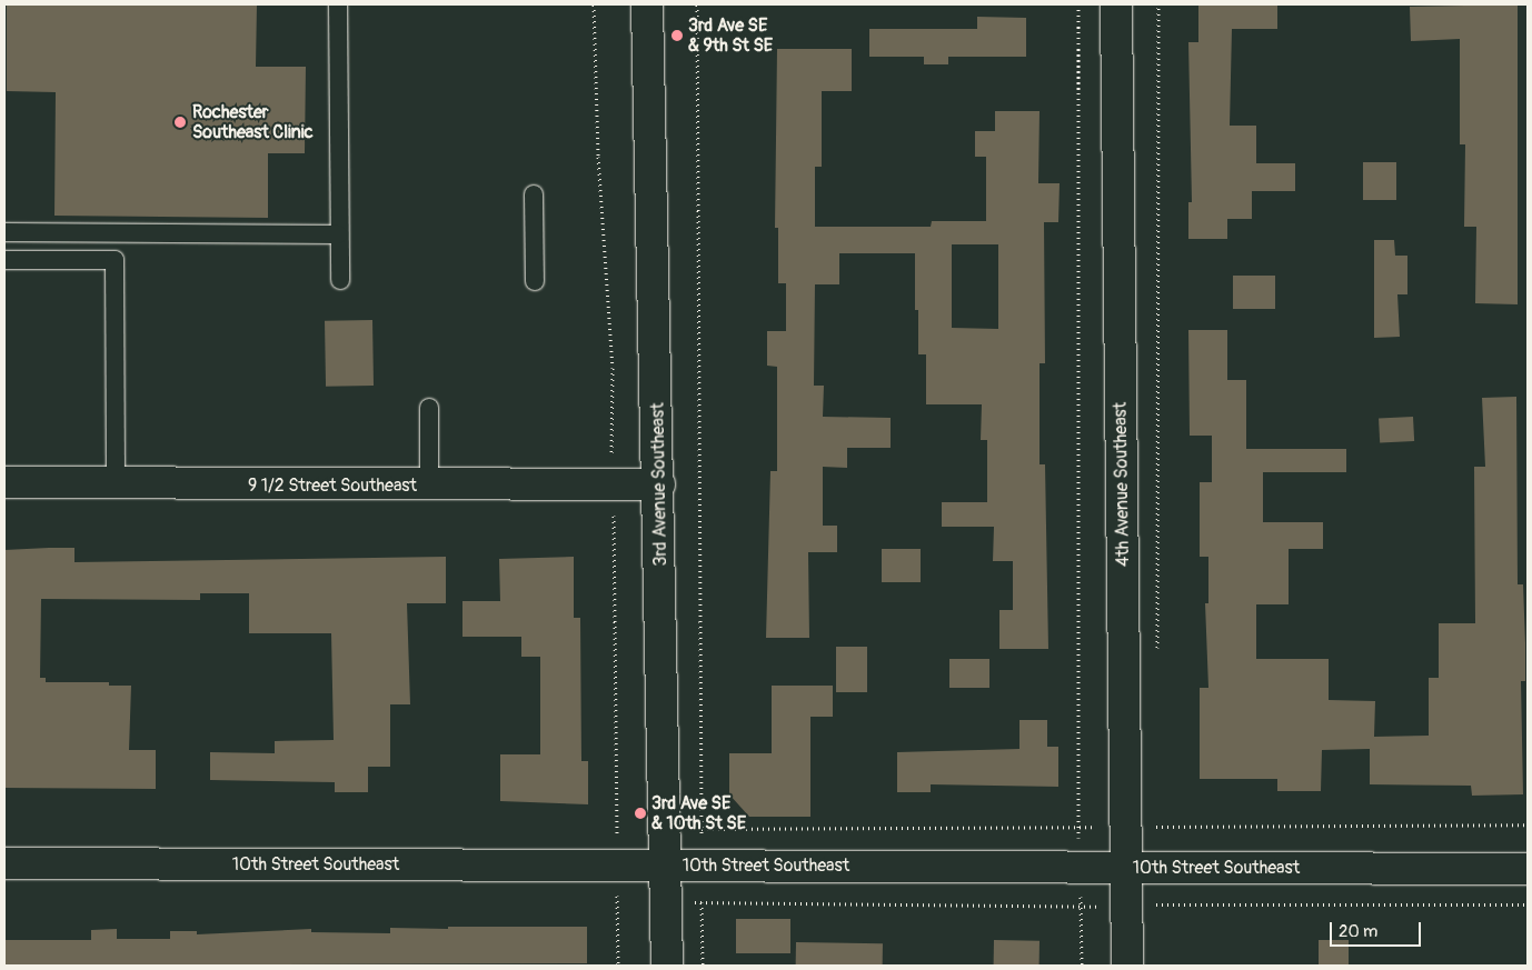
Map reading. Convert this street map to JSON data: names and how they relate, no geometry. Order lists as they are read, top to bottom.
{
  "streets": {
    "street": [
      "3rd Avenue Southeast",
      "4th Avenue Southeast",
      "9 1/2 Street Southeast",
      "10th Street Southeast"
    ]
  },
  "crossings": [
    ["3rd Avenue Southeast", "9 1/2 Street Southeast"],
    ["3rd Avenue Southeast", "10th Street Southeast"],
    ["4th Avenue Southeast", "10th Street Southeast"]
  ],
  "places": ["3rd Ave SE & 9th St SE", "Rochester Southeast Clinic", "3rd Ave SE & 10th St SE"],
  "scale_bar": "20 m"
}
